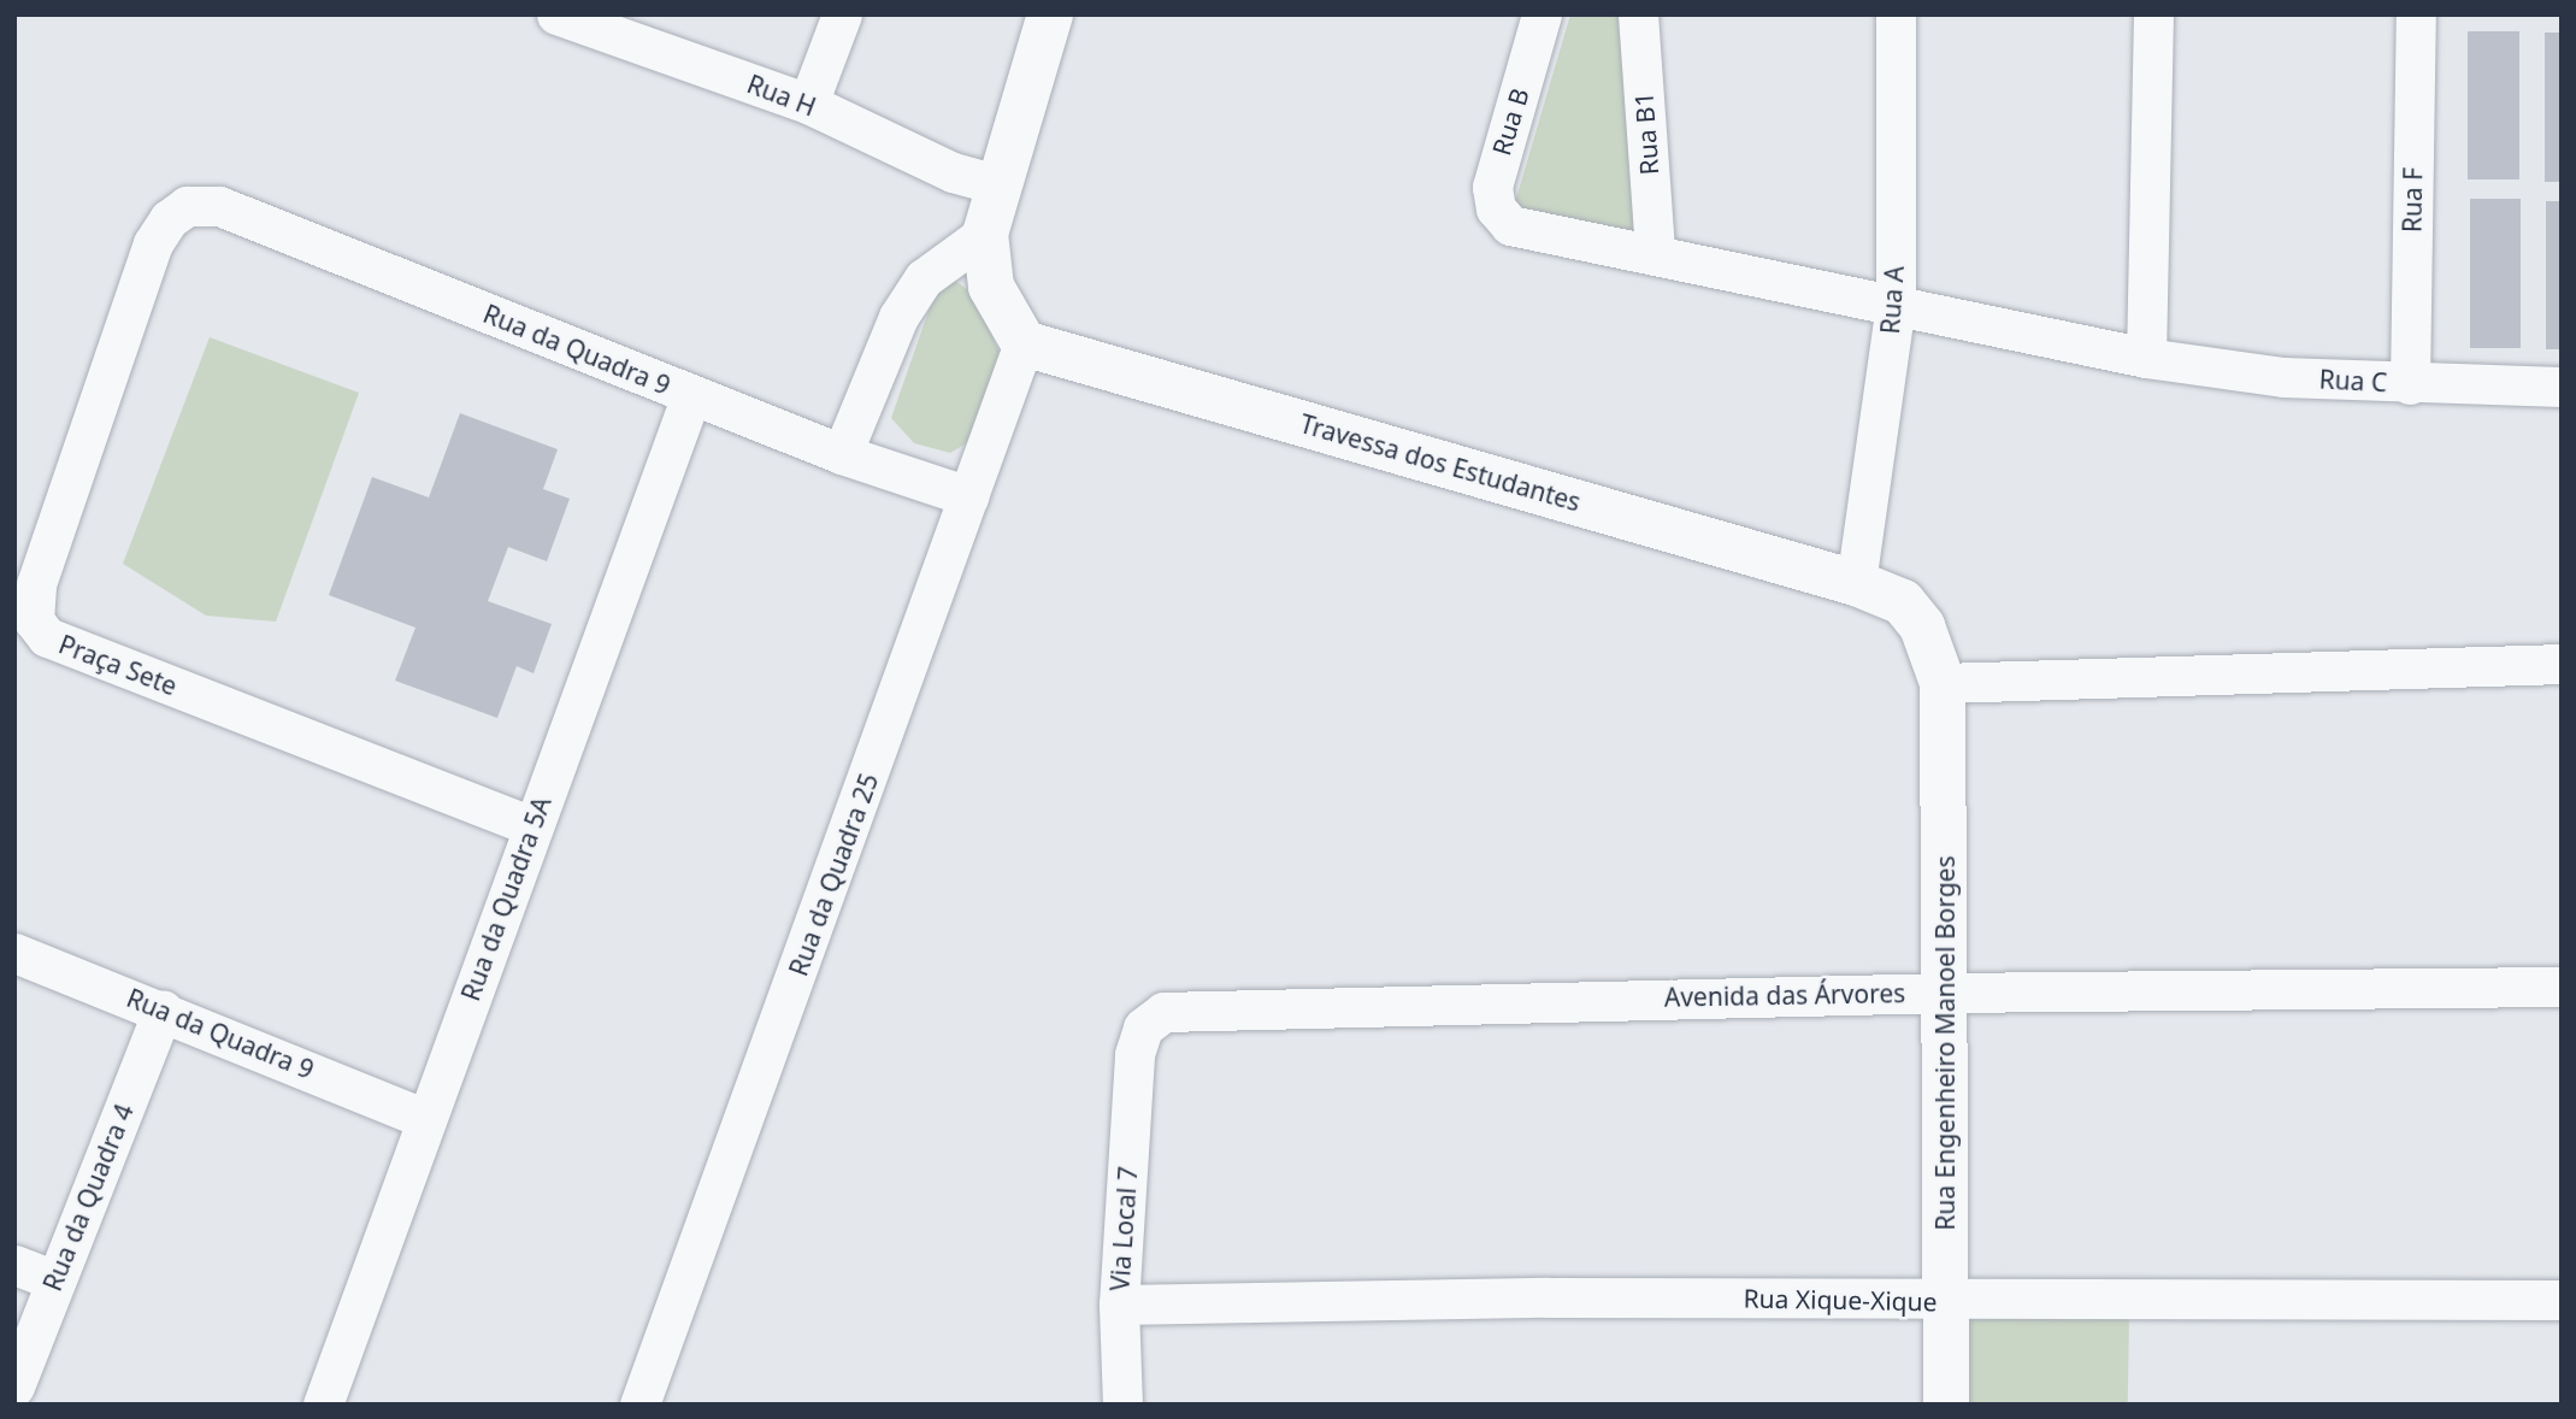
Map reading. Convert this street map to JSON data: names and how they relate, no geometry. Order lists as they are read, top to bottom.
{
  "streets": {
    "street": [
      "Rua H",
      "Rua B",
      "Rua B1",
      "Rua F",
      "Rua A",
      "Rua da Quadra 9",
      "Rua C",
      "Travessa dos Estudantes",
      "Praça Sete",
      "Rua da Quadra 25",
      "Rua da Quadra 5A",
      "Avenida das Árvores",
      "Rua Engenheiro Manoel Borges",
      "Rua da Quadra 4",
      "Via Local 7",
      "Rua Xique-Xique"
    ]
  },
  "crossings": [
    ["Rua B", "Rua C"],
    ["Rua B1", "Rua C"],
    ["Rua F", "Rua C"],
    ["Rua A", "Rua C"],
    ["Rua A", "Travessa dos Estudantes"],
    ["Rua da Quadra 9", "Praça Sete"],
    ["Rua da Quadra 9", "Rua da Quadra 25"],
    ["Rua da Quadra 9", "Rua da Quadra 5A"],
    ["Rua da Quadra 9", "Rua da Quadra 4"],
    ["Travessa dos Estudantes", "Rua da Quadra 25"],
    ["Travessa dos Estudantes", "Rua Engenheiro Manoel Borges"],
    ["Praça Sete", "Rua da Quadra 5A"],
    ["Avenida das Árvores", "Rua Engenheiro Manoel Borges"],
    ["Avenida das Árvores", "Via Local 7"],
    ["Rua Engenheiro Manoel Borges", "Rua Xique-Xique"],
    ["Via Local 7", "Rua Xique-Xique"]
  ]
}
